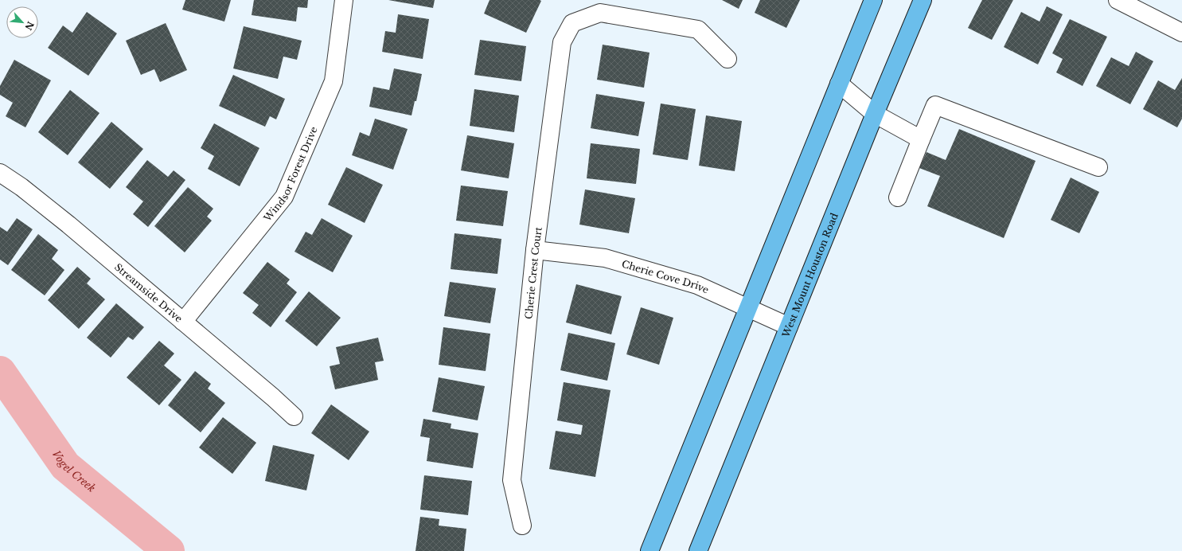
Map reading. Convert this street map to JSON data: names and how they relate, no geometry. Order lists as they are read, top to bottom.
{
  "streets": {
    "main road": ["West Mount Houston Road"],
    "street": [
      "Windsor Forest Drive",
      "Cherie Crest Court",
      "Cherie Cove Drive",
      "Streamside Drive"
    ]
  },
  "crossings": [
    ["Windsor Forest Drive", "Streamside Drive"],
    ["Cherie Crest Court", "Cherie Cove Drive"],
    ["West Mount Houston Road", "Cherie Cove Drive"]
  ],
  "water": ["Vogel Creek"],
  "north": "bottom right"
}
